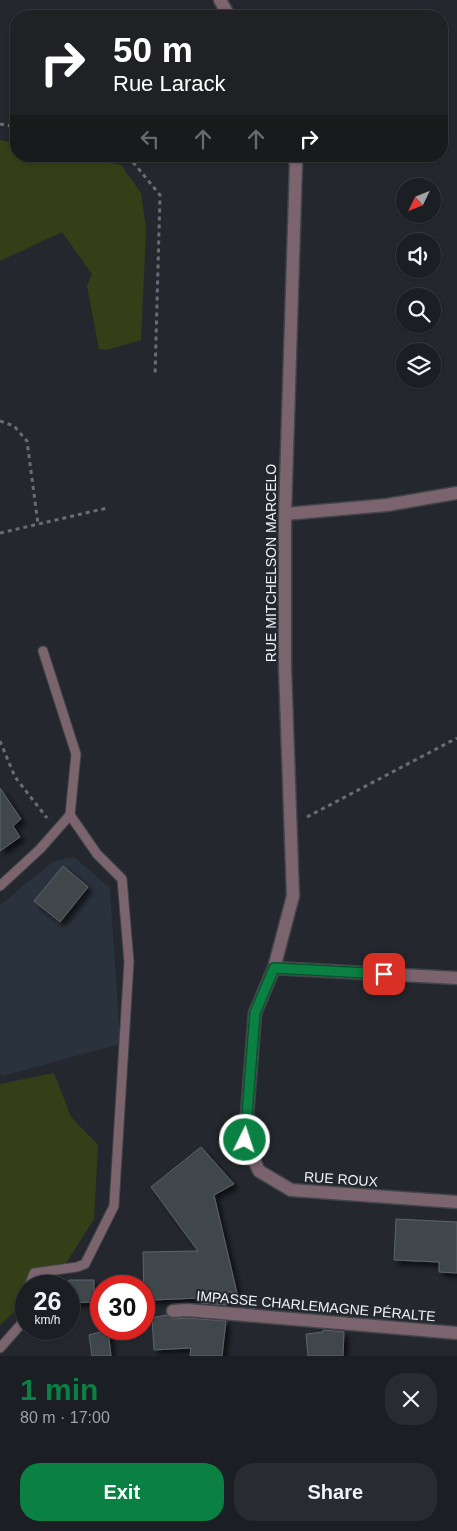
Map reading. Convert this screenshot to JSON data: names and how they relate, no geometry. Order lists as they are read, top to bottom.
{
  "streets": {
    "street": ["RUE MITCHELSON MARCELO", "RUE ROUX", "IMPASSE CHARLEMAGNE PÉRALTE"]
  },
  "crossings": [
    ["RUE MITCHELSON MARCELO", "RUE ROUX"]
  ],
  "north": "bottom left",
  "page": {
    "turn": ["50 m", "Rue Larack"],
    "speed": "26 km/h",
    "limit": "30",
    "heading": ["1 min", "80 m · 17:00"],
    "buttons": ["Exit", "Share"]
  }
}
